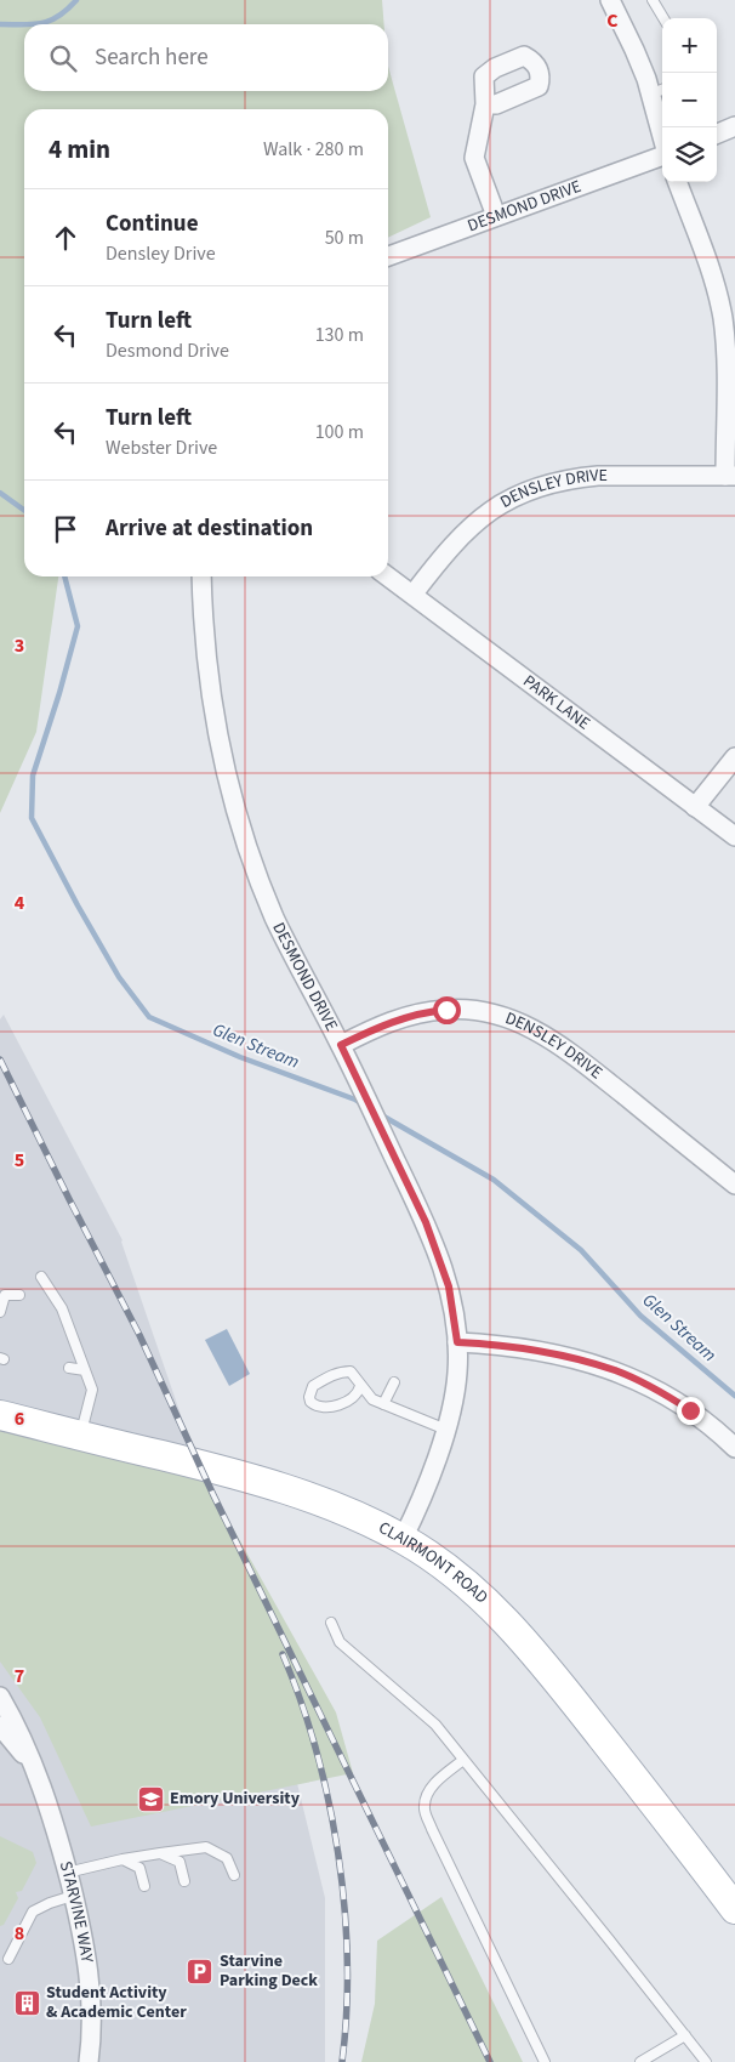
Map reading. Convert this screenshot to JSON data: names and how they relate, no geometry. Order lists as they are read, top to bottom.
{
  "streets": {
    "main road": ["CLAIRMONT ROAD"],
    "street": [
      "DESMOND DRIVE",
      "DENSLEY DRIVE",
      "PARK LANE",
      "STARVINE WAY"
    ]
  },
  "crossings": [
    ["DESMOND DRIVE", "DENSLEY DRIVE"],
    ["DESMOND DRIVE", "CLAIRMONT ROAD"],
    ["DENSLEY DRIVE", "PARK LANE"]
  ],
  "water": ["Glen Stream"],
  "places": {
    "school or university": ["Emory University"],
    "parking": ["Starvine Parking Deck"],
    "building": ["Student Activity & Academic Center"]
  },
  "page": {
    "map_buttons": ["+", "−"],
    "search": "Search here",
    "heading": ["4 min", "Walk · 280 m"],
    "list": [
      ["Continue", "Densley Drive", "50 m"],
      ["Turn left", "Desmond Drive", "130 m"],
      ["Turn left", "Webster Drive", "100 m"],
      "Arrive at destination"
    ]
  },
  "grid": {
    "columns": ["C"],
    "rows": [
      "3",
      "4",
      "5",
      "6",
      "7",
      "8"
    ]
  }
}
